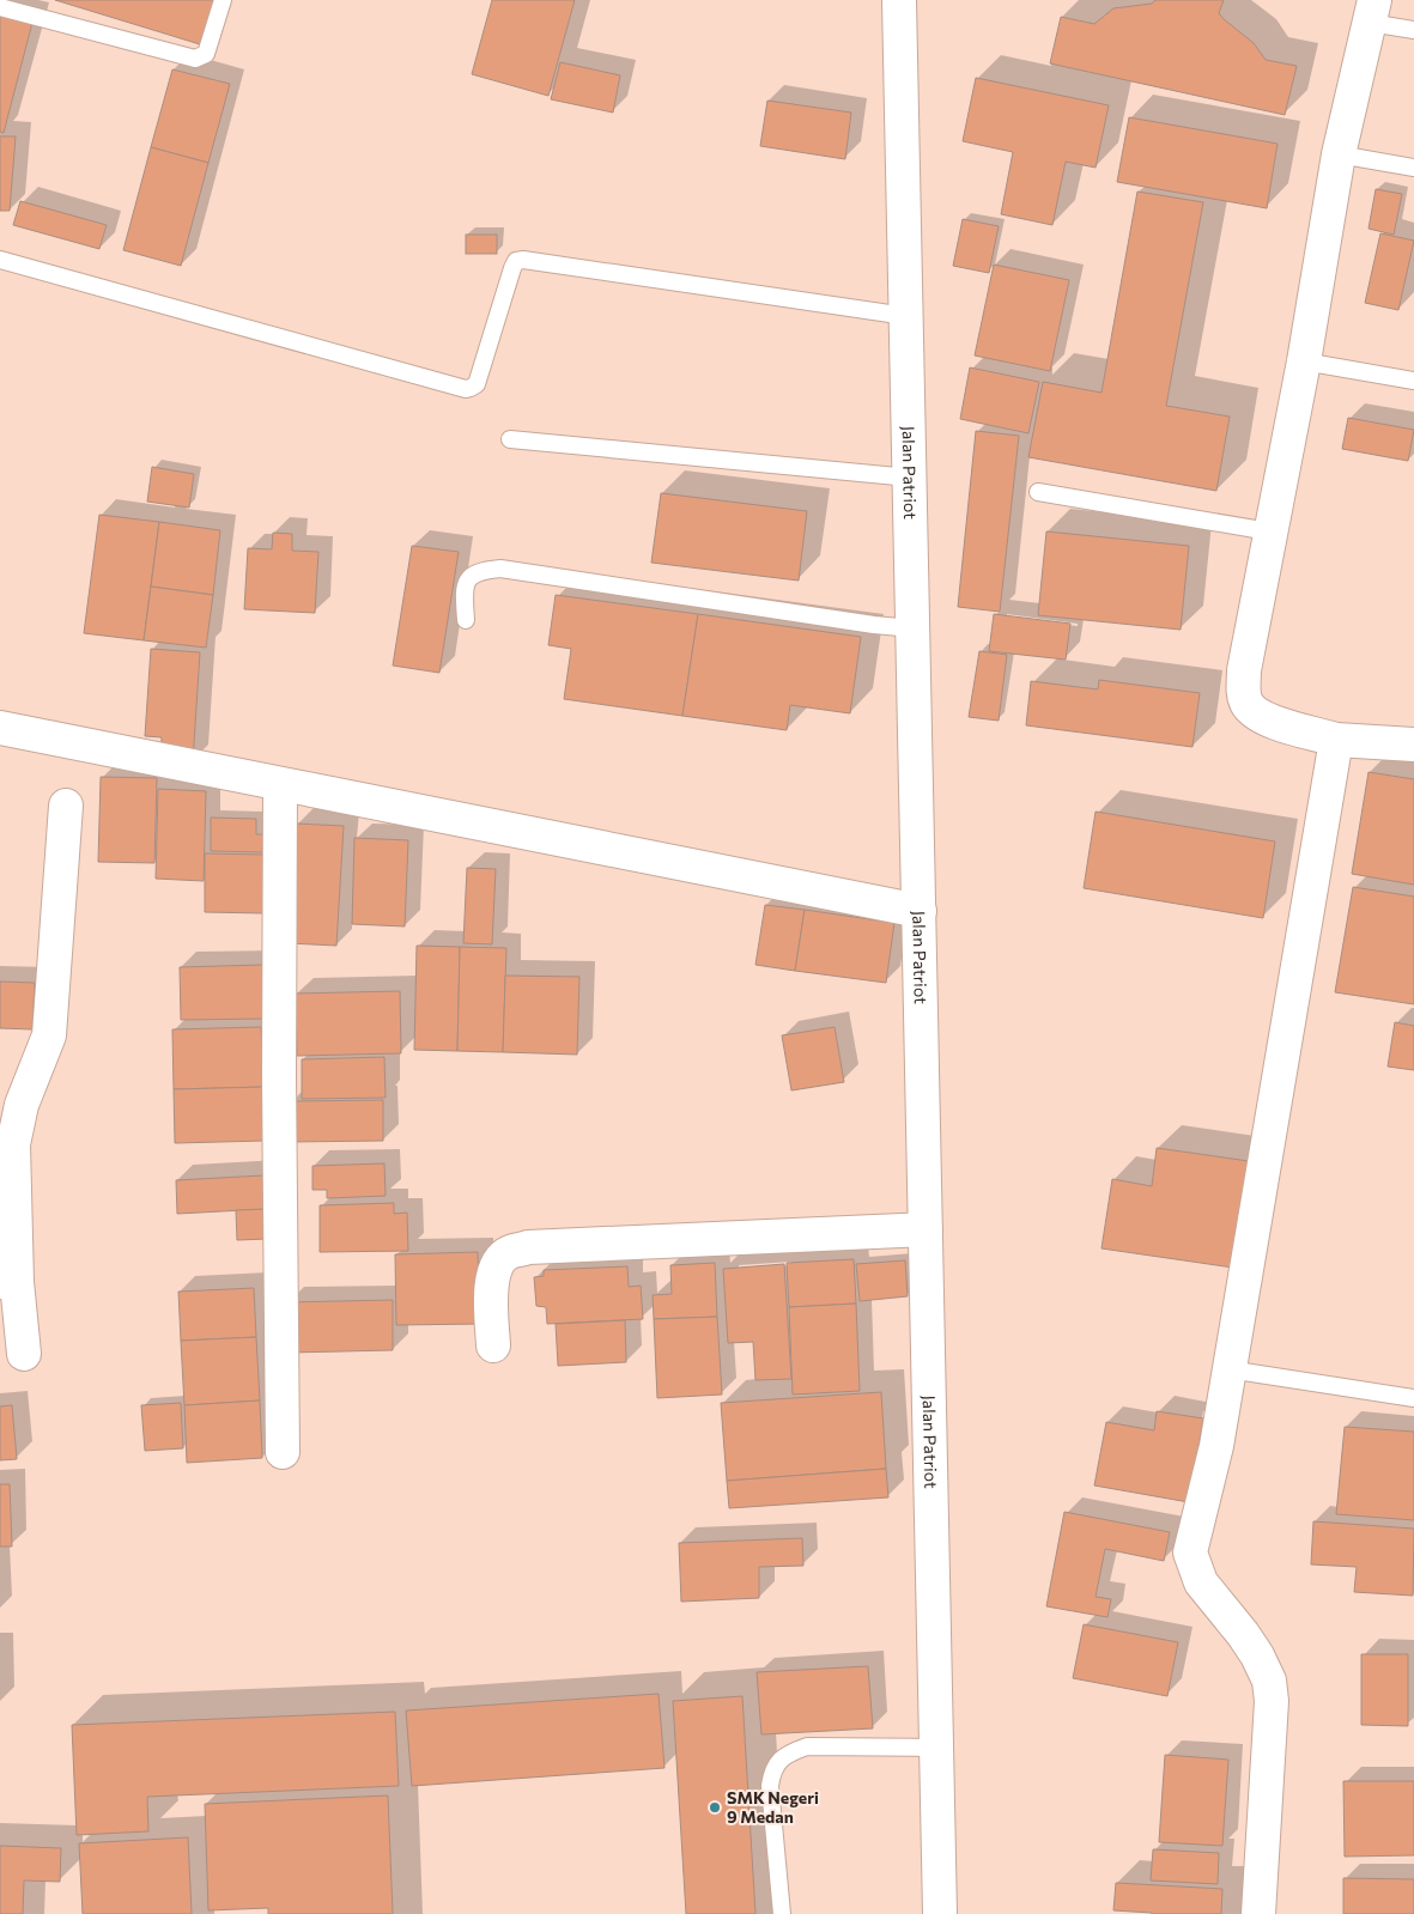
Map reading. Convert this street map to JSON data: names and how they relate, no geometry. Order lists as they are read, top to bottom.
{
  "streets": {
    "street": ["Jalan Patriot"]
  },
  "places": ["SMK Negeri 9 Medan"]
}
